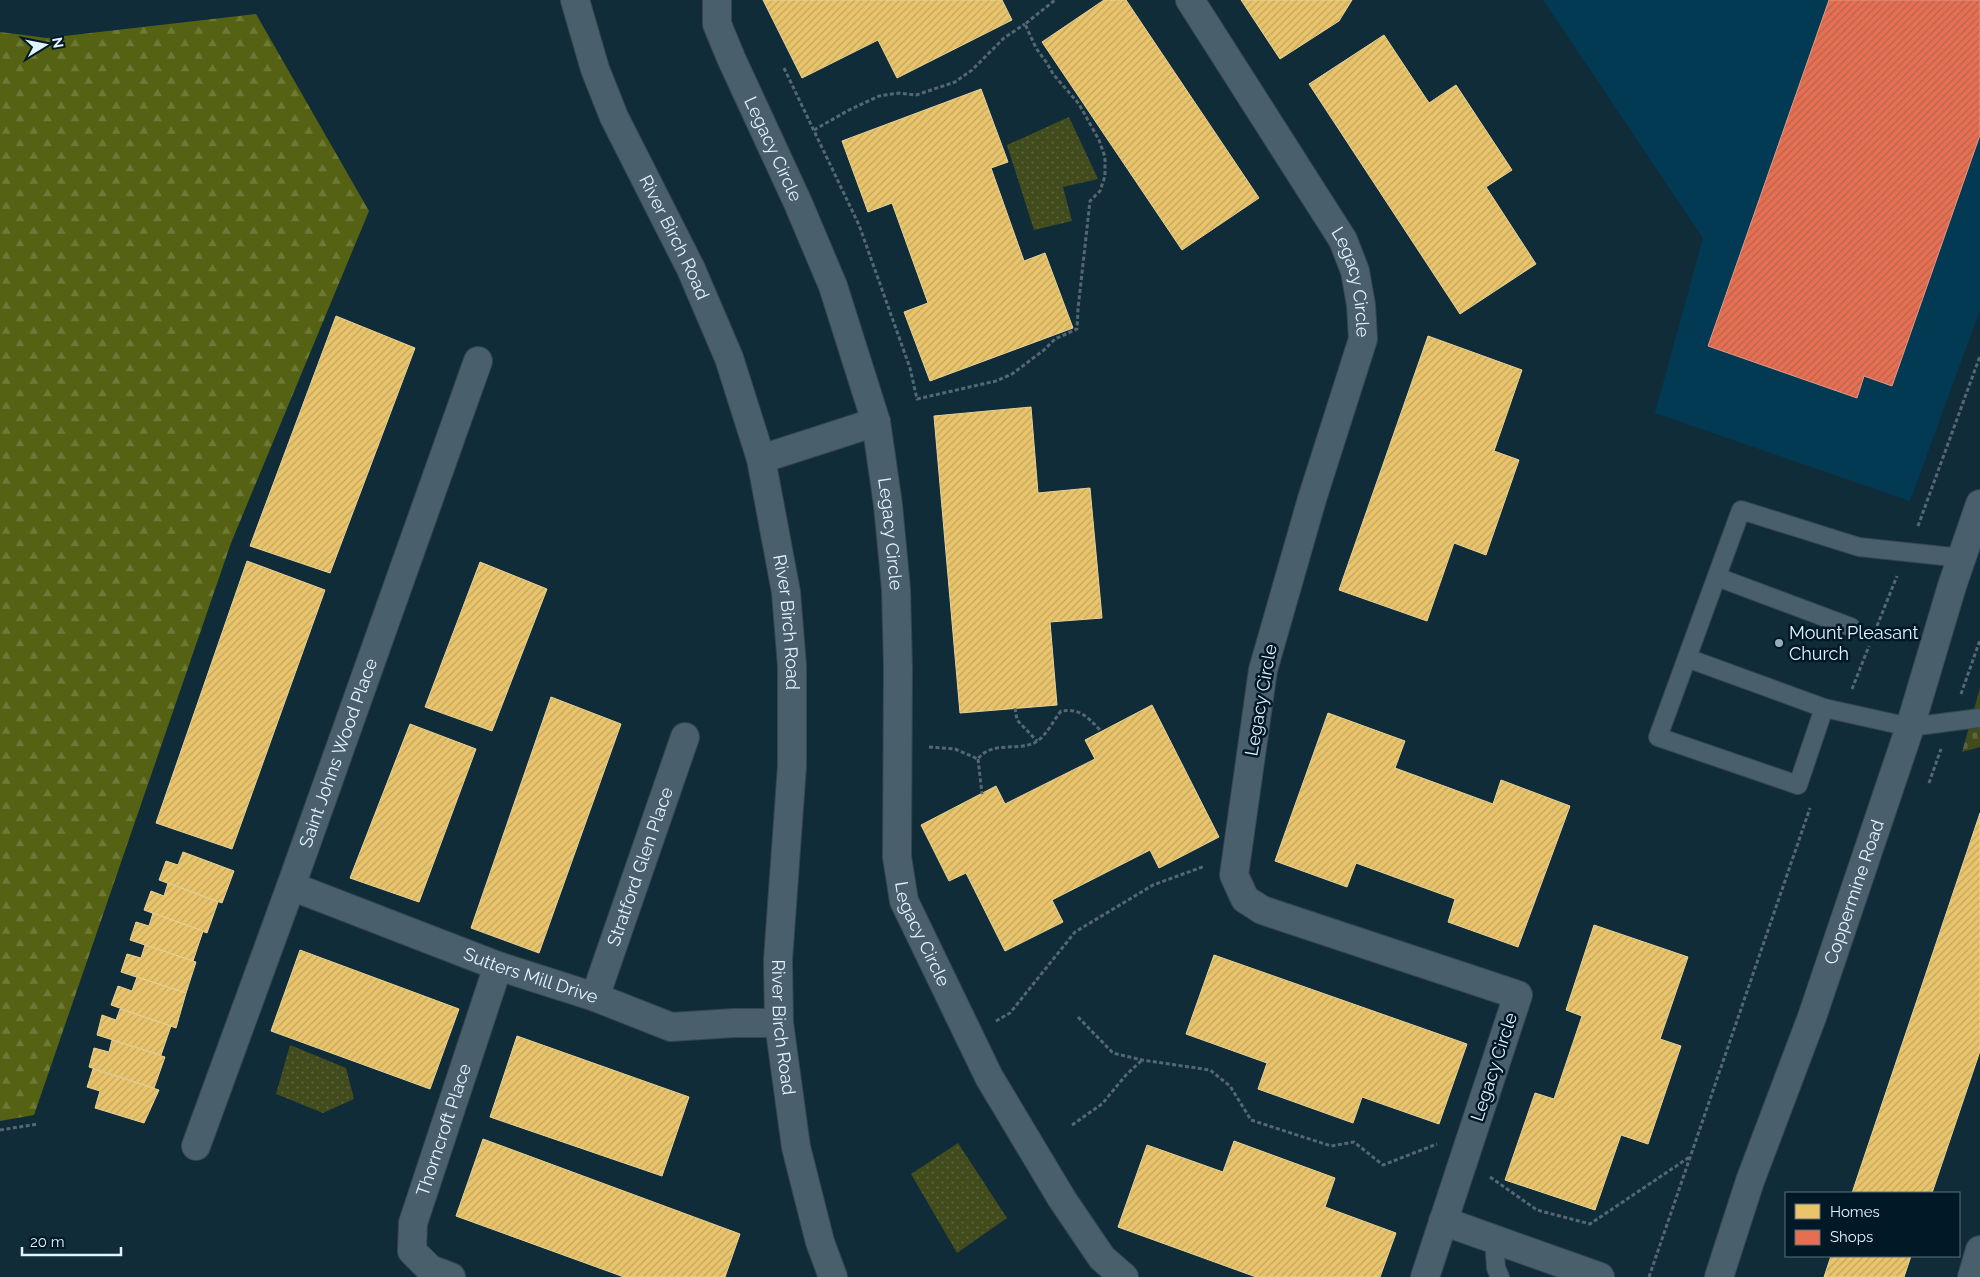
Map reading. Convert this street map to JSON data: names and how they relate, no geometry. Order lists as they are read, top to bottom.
{
  "streets": {
    "street": [
      "Legacy Circle",
      "River Birch Road",
      "Saint Johns Wood Place",
      "Stratford Glen Place",
      "Coppermine Road",
      "Sutters Mill Drive",
      "Thorncroft Place"
    ]
  },
  "crossings": [
    ["River Birch Road", "Sutters Mill Drive"],
    ["Saint Johns Wood Place", "Sutters Mill Drive"],
    ["Stratford Glen Place", "Sutters Mill Drive"],
    ["Sutters Mill Drive", "Thorncroft Place"]
  ],
  "places": ["Mount Pleasant Church"],
  "legend": ["Homes", "Shops"],
  "scale_bar": "20 m",
  "north": "right"
}
